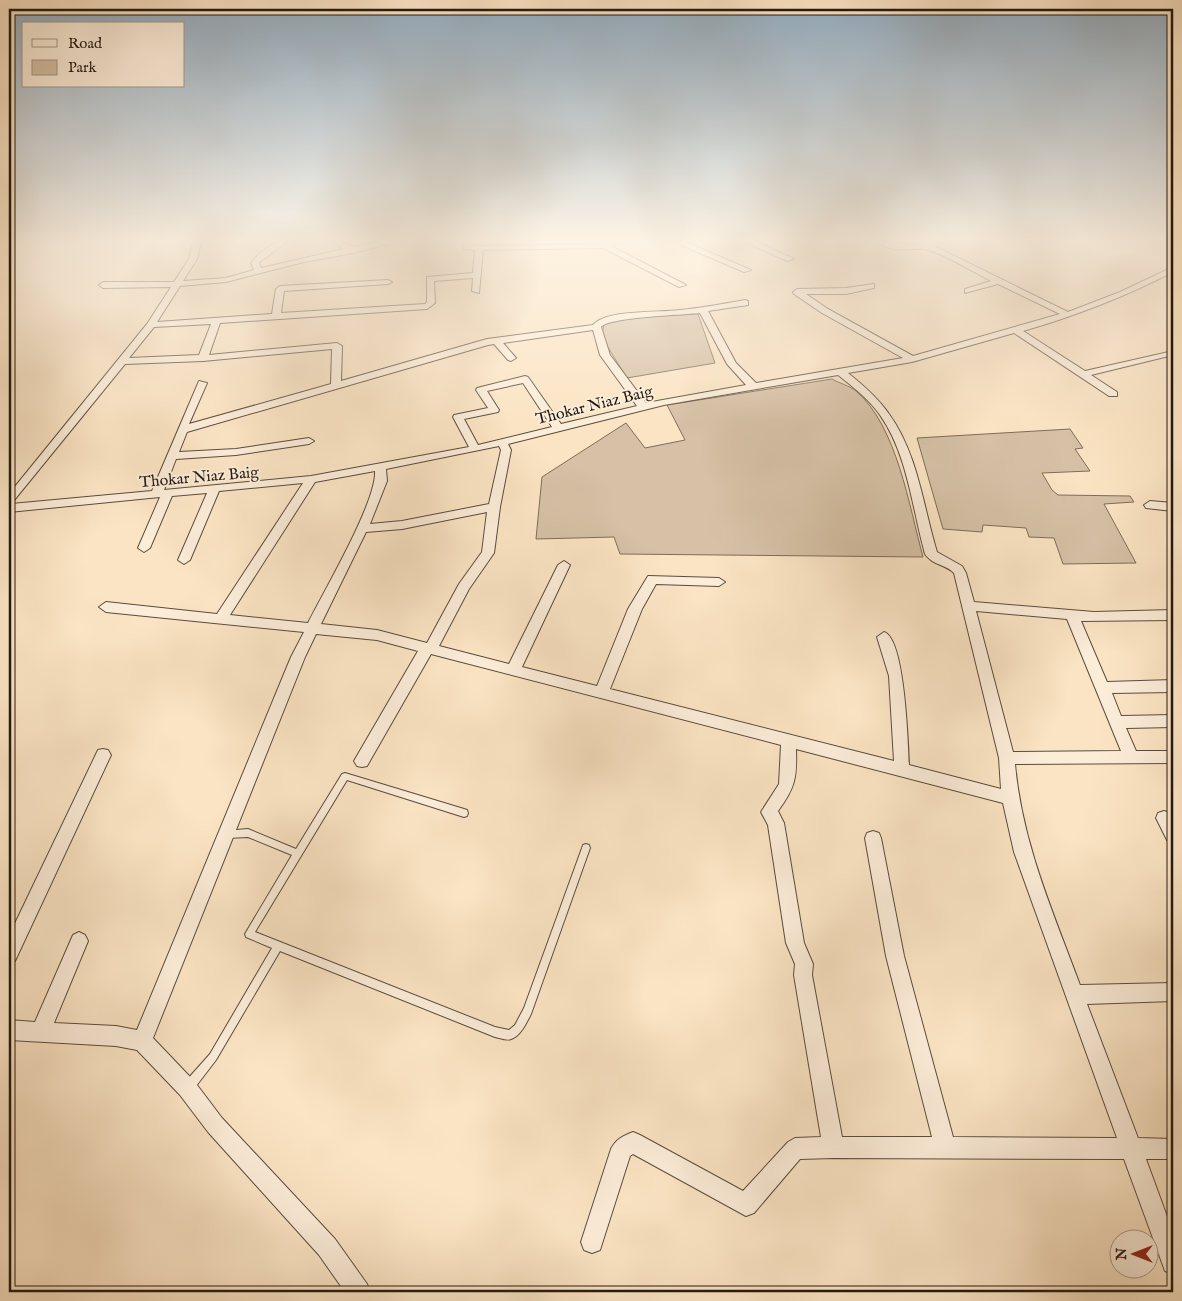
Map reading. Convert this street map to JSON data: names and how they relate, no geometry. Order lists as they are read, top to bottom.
{
  "streets": {
    "street": ["Thokar Niaz Baig"]
  },
  "legend": ["Road", "Park"],
  "north": "left"
}
